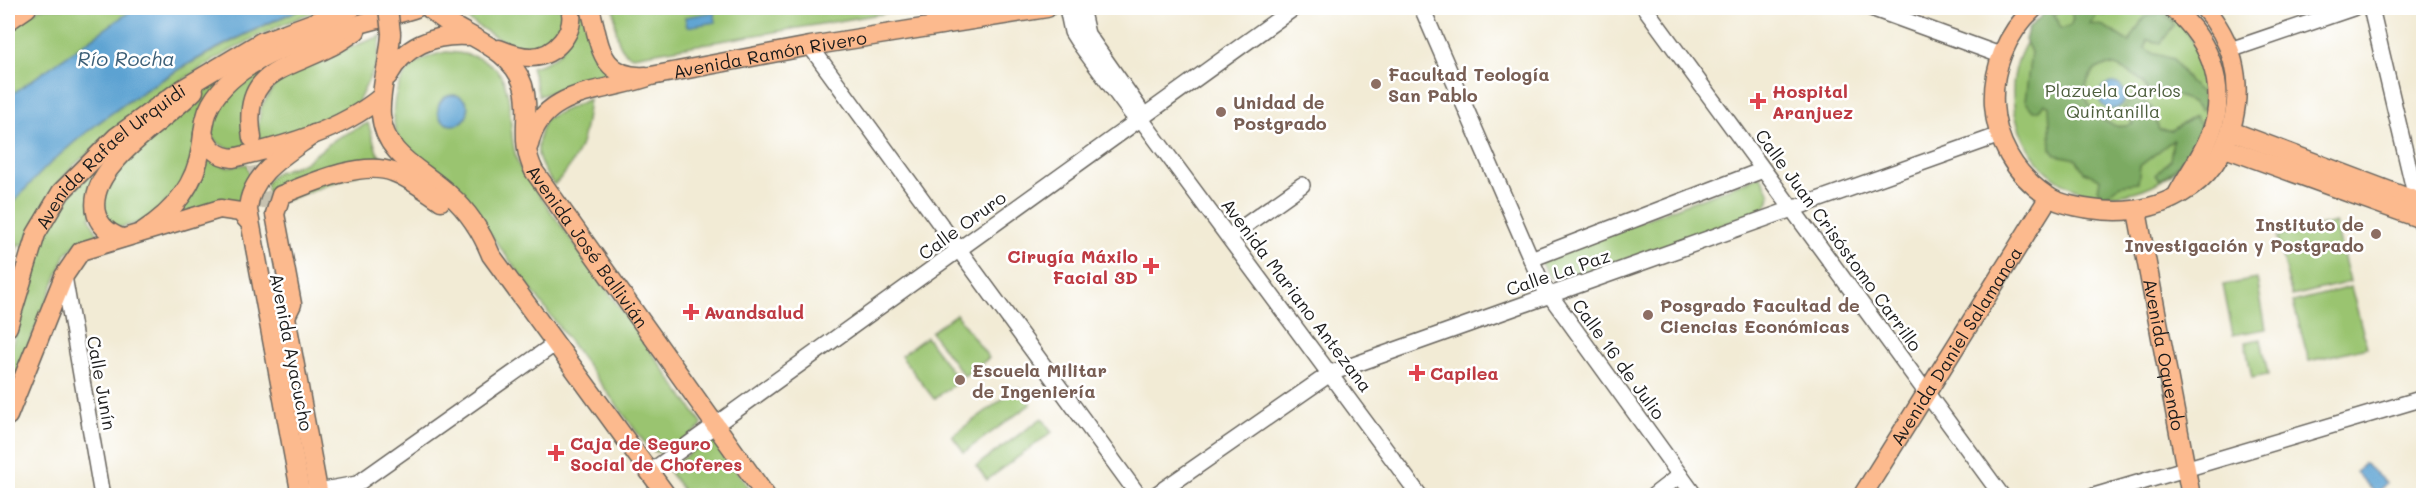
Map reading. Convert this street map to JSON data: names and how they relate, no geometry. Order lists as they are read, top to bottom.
{
  "streets": {
    "main road": [
      "Avenida Ramón Rivero",
      "Avenida Rafael Urquidi",
      "Avenida José Ballivián",
      "Avenida Daniel Salamanca",
      "Avenida Ayacucho",
      "Avenida Oquendo"
    ],
    "street": [
      "Calle Oruro",
      "Calle Juan Crisóstomo Carrillo",
      "Calle La Paz",
      "Avenida Mariano Antezana",
      "Calle 16 de Julio",
      "Calle Junín"
    ]
  },
  "crossings": [
    ["Avenida Ramón Rivero", "Avenida José Ballivián"],
    ["Calle Oruro", "Avenida José Ballivián"],
    ["Calle Oruro", "Avenida Mariano Antezana"],
    ["Calle Juan Crisóstomo Carrillo", "Calle La Paz"],
    ["Calle Juan Crisóstomo Carrillo", "Avenida Daniel Salamanca"],
    ["Calle La Paz", "Avenida Mariano Antezana"],
    ["Calle La Paz", "Calle 16 de Julio"]
  ],
  "water": ["Río Rocha"],
  "parks": ["Plazuela Carlos Quintanilla"],
  "places": {
    "other": [
      "Facultad Teología San Pablo",
      "Unidad de Postgrado",
      "Instituto de Investigación y Postgrado",
      "Posgrado Facultad de Ciencias Económicas",
      "Escuela Militar de Ingeniería"
    ],
    "health": [
      "Hospital Aranjuez",
      "Cirugía Máxilo Facial 3D",
      "Avandsalud",
      "Capilea",
      "Caja de Seguro Social de Choferes"
    ]
  }
}
